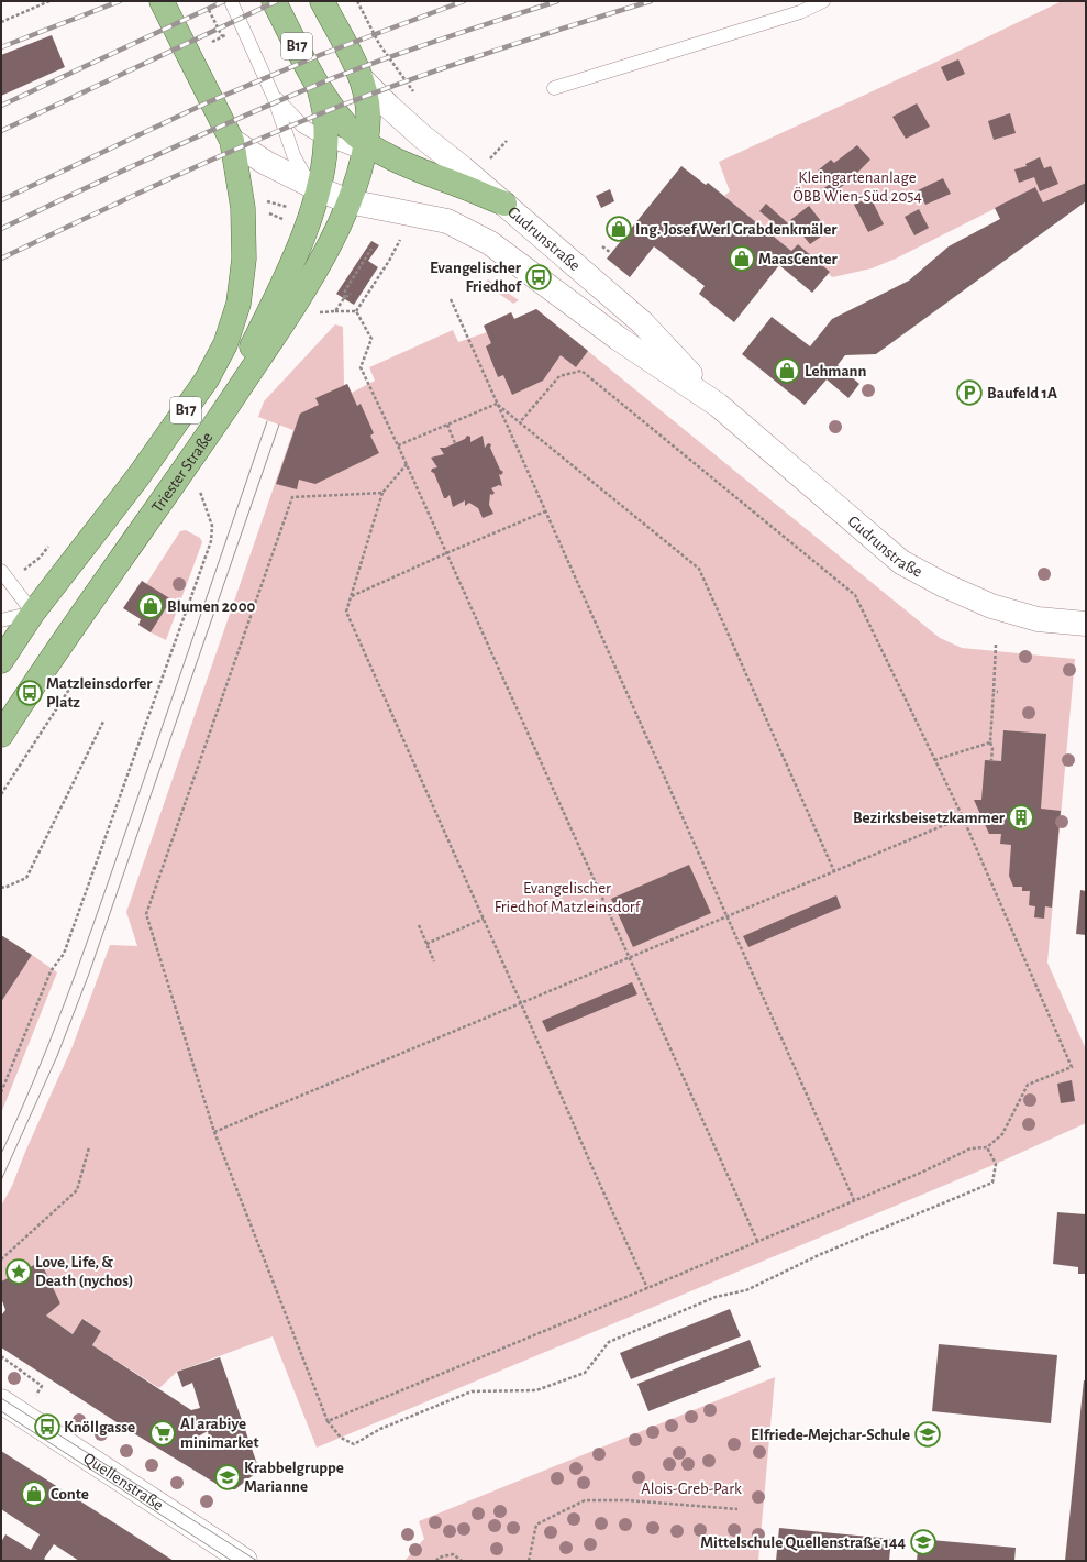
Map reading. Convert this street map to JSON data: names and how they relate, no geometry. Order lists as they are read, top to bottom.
{
  "streets": {
    "main road": [
      "B17",
      "Gudrunstraße",
      "Triester Straße",
      "Quellenstraße"
    ]
  },
  "crossings": [
    ["B17", "Gudrunstraße"],
    ["B17", "Triester Straße"],
    ["Gudrunstraße", "Triester Straße"]
  ],
  "parks": ["Kleingartenanlage ÖBB Wien-Süd 2054", "Evangelischer Friedhof Matzleinsdorf", "Alois-Greb-Park"],
  "places": {
    "shop": [
      "Ing. Josef Werl Grabdenkmäler",
      "MaasCenter",
      "Lehmann",
      "Blumen 2000",
      "Conte"
    ],
    "bus stop": ["Evangelischer Friedhof", "Matzleinsdorfer Platz", "Knöllgasse"],
    "parking": ["Baufeld 1A"],
    "building": ["Bezirksbeisetzkammer"],
    "place": ["Love, Life, & Death (nychos)"],
    "supermarket": ["Al arabiye minimarket"],
    "school or university": ["Elfriede-Mejchar-Schule", "Krabbelgruppe Marianne", "Mittelschule Quellenstraße 144"]
  }
}
